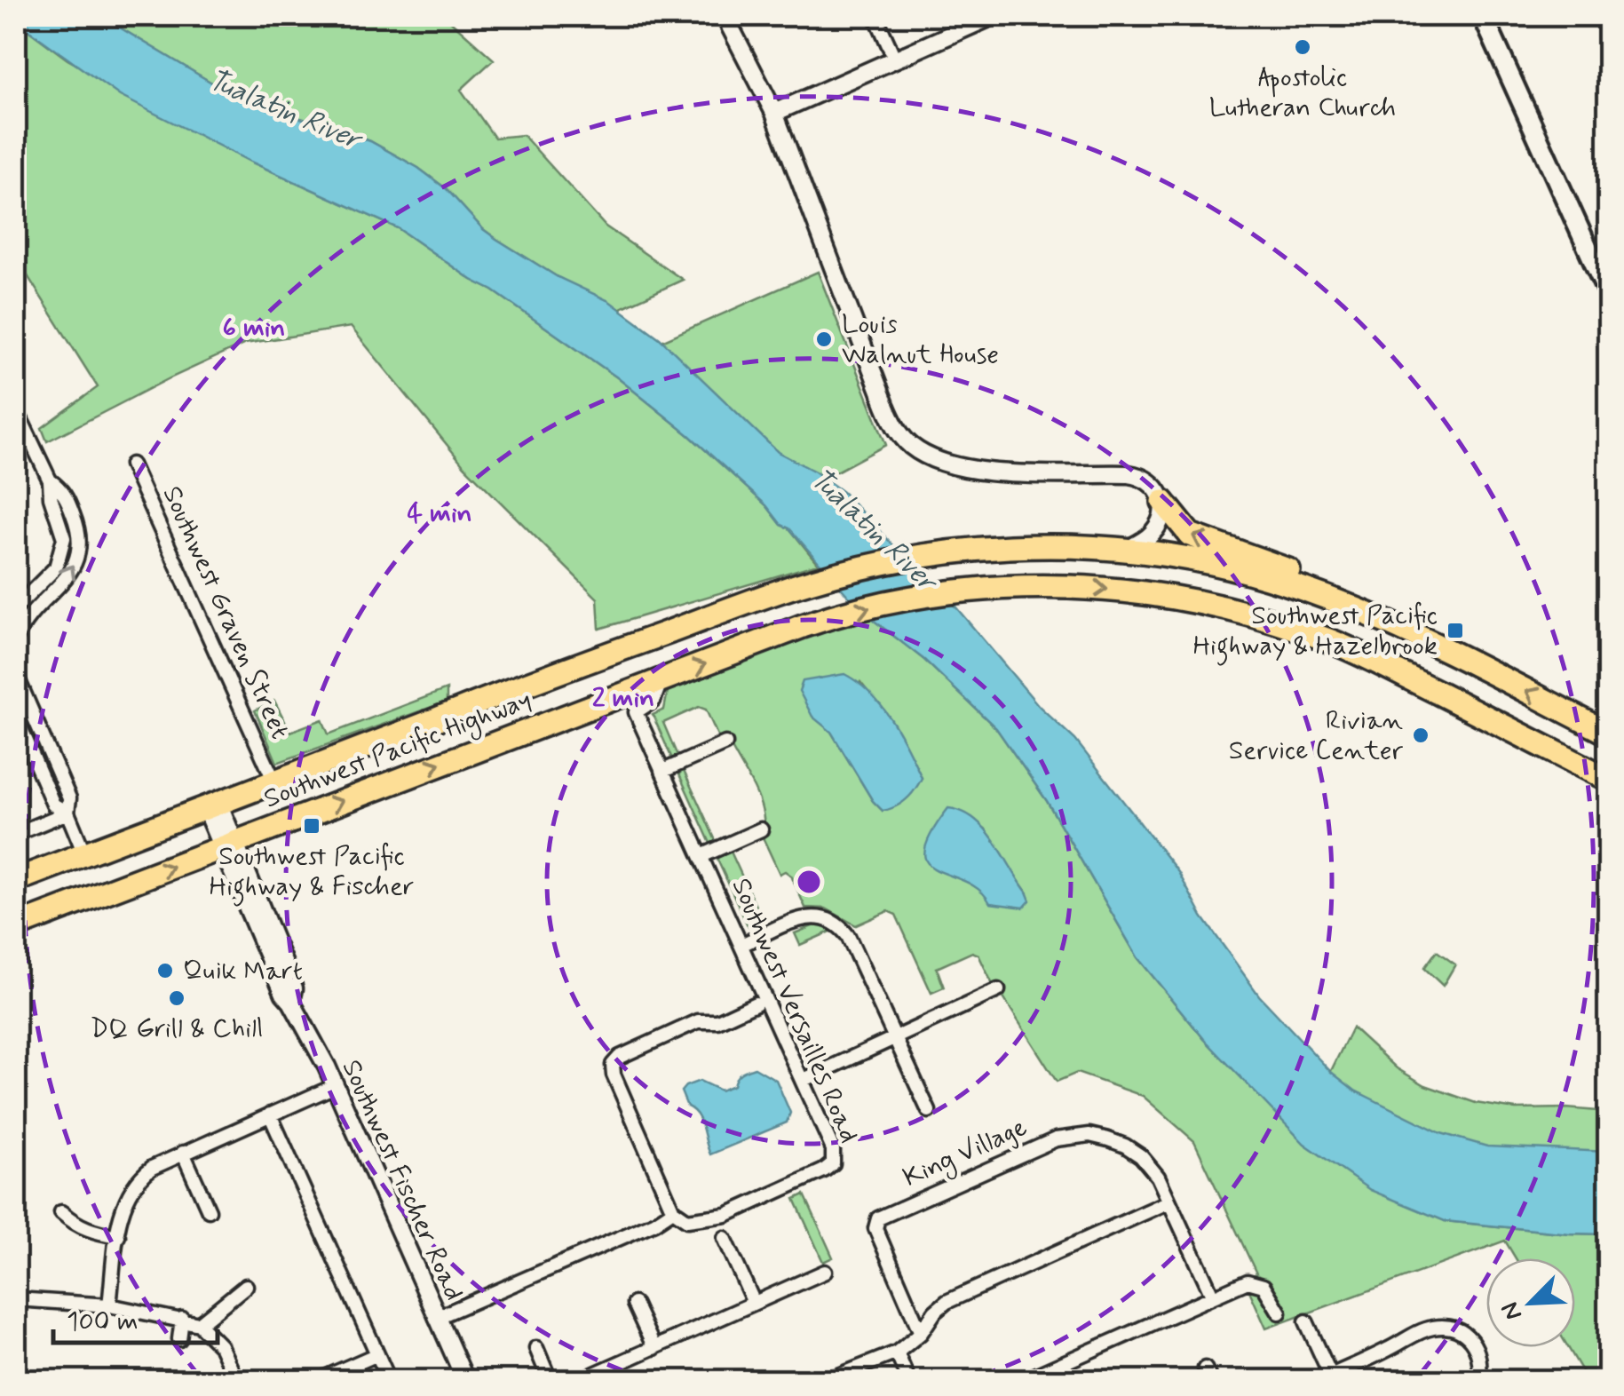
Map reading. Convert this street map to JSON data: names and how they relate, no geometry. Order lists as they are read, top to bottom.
{
  "streets": {
    "highway": ["Southwest Pacific Highway"],
    "street": [
      "Southwest Graven Street",
      "Southwest Versailles Road",
      "King Village",
      "Southwest Fischer Road"
    ]
  },
  "crossings": [
    ["Southwest Graven Street", "Southwest Pacific Highway"],
    ["Southwest Pacific Highway", "Southwest Versailles Road"],
    ["Southwest Pacific Highway", "Southwest Fischer Road"]
  ],
  "water": ["Tualatin River"],
  "places": {
    "other": [
      "Apostolic Lutheran Church",
      "Louis Walnut House",
      "Rivian Service Center",
      "Quik Mart",
      "DQ Grill & Chill"
    ],
    "transit": ["Southwest Pacific Highway & Hazelbrook", "Southwest Pacific Highway & Fischer"]
  },
  "scale_bar": "100 m",
  "north": "bottom left",
  "rings": ["6 min", "4 min", "2 min"]
}
